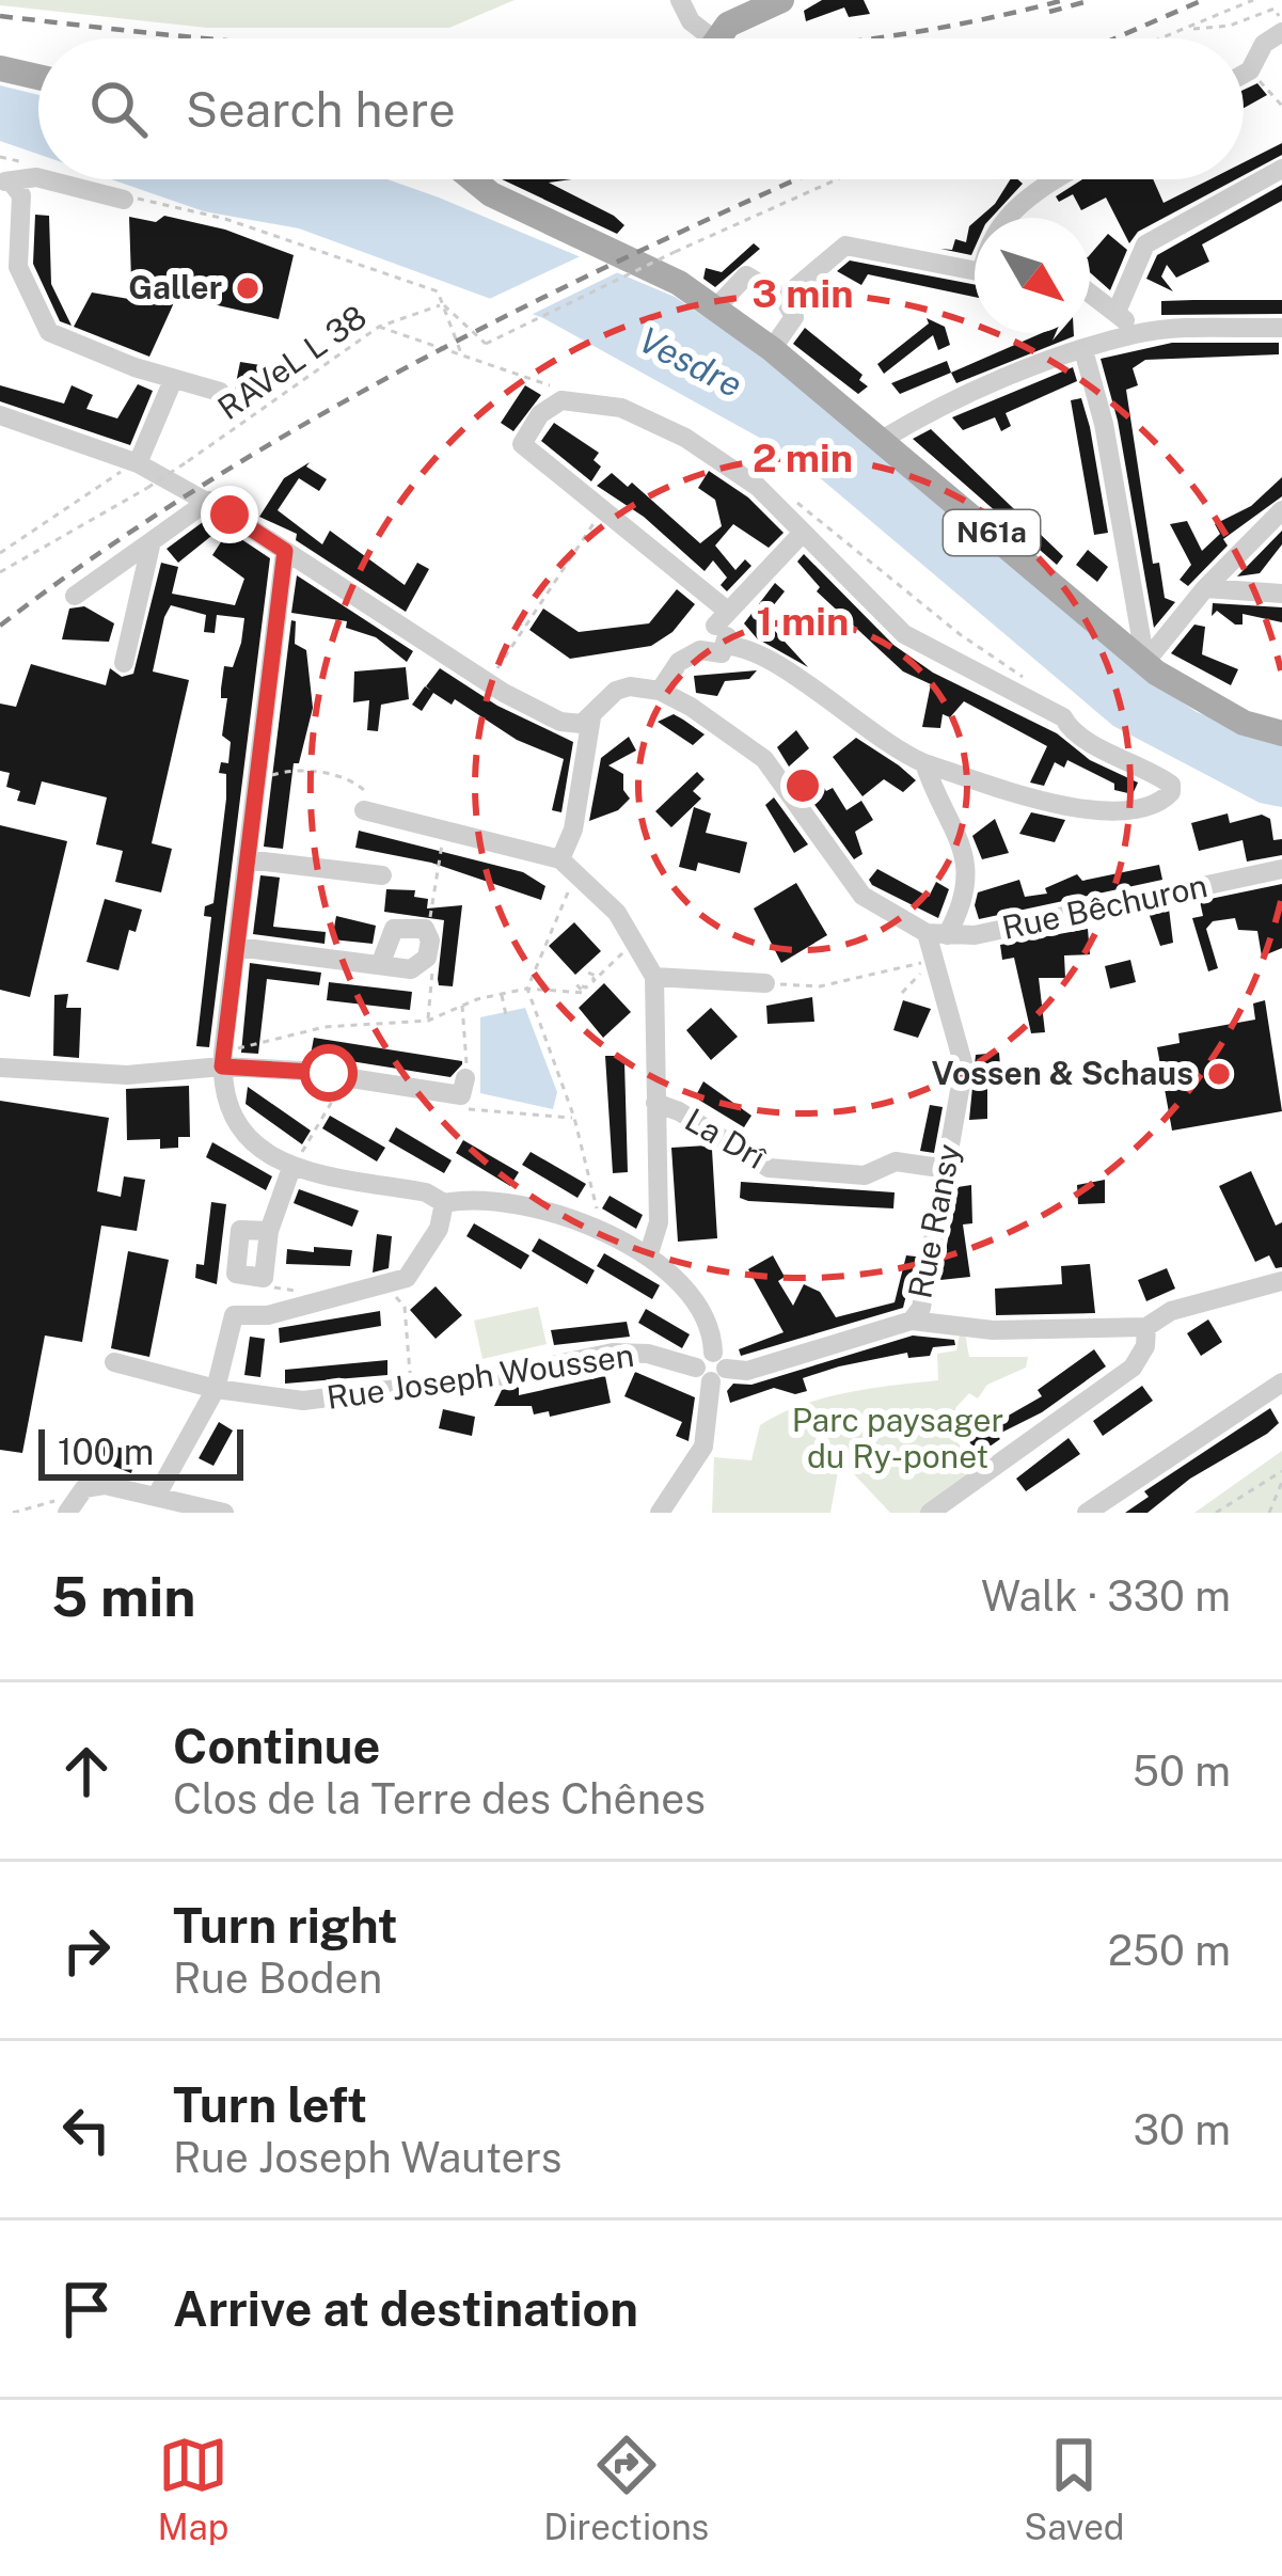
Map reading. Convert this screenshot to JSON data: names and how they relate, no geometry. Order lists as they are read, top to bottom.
{
  "streets": {
    "main road": ["N61a"],
    "street": [
      "Rue Bêchuron",
      "La Drî",
      "Rue Ransy",
      "Rue Joseph Woussen"
    ],
    "path": ["RAVeL L 38"]
  },
  "crossings": [
    ["Rue Bêchuron", "Rue Ransy"],
    ["La Drî", "Rue Ransy"],
    ["Rue Ransy", "Rue Joseph Woussen"]
  ],
  "water": ["Vesdre"],
  "parks": ["Parc paysager du Ry-ponet"],
  "places": ["Galler", "Vossen & Schaus"],
  "scale_bar": "100 m",
  "north": "bottom right",
  "page": {
    "search": "Search here",
    "scale": "100 m",
    "heading": ["5 min", "Walk · 330 m"],
    "list": [
      ["Continue", "Clos de la Terre des Chênes", "50 m"],
      ["Turn right", "Rue Boden", "250 m"],
      ["Turn left", "Rue Joseph Wauters", "30 m"],
      "Arrive at destination"
    ],
    "nav": ["Map", "Directions", "Saved"]
  },
  "rings": ["3 min", "2 min", "1 min"]
}
